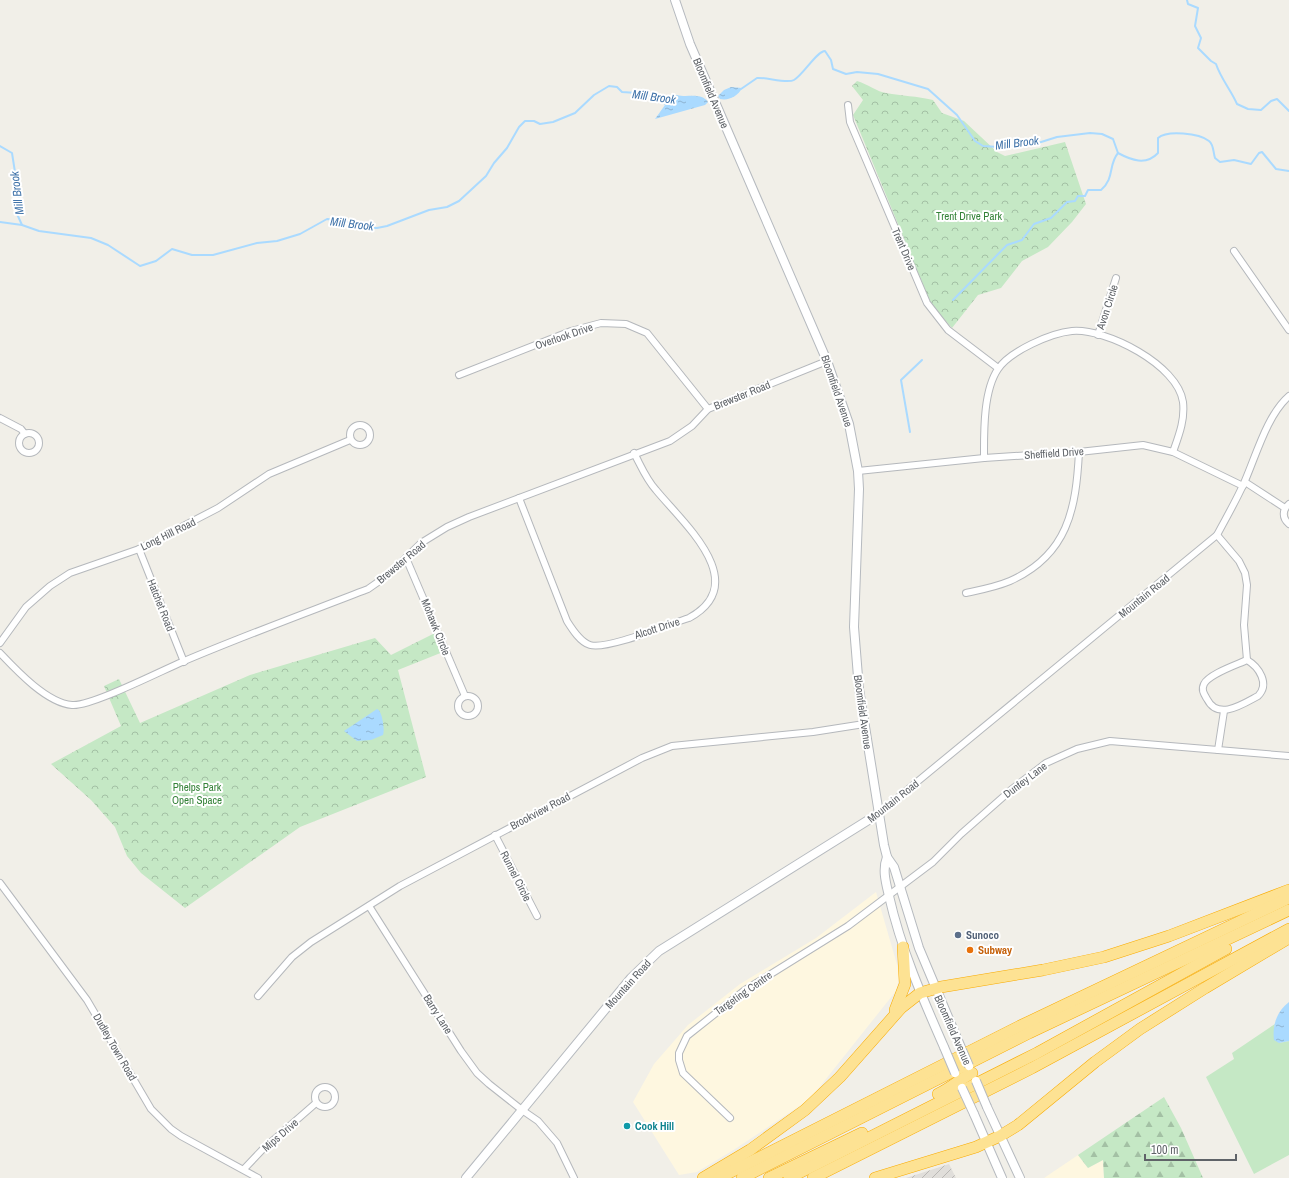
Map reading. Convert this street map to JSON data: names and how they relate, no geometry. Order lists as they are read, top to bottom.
{
  "streets": {
    "main road": ["Bloomfield Avenue", "Mountain Road"],
    "street": [
      "Trent Drive",
      "Avon Circle",
      "Overlook Drive",
      "Brewster Road",
      "Sheffield Drive",
      "Long Hill Road",
      "Hatchet Road",
      "Mohawk Circle",
      "Alcott Drive",
      "Dunfey Lane",
      "Brookview Road",
      "Runnel Circle",
      "Targeting Centre",
      "Barry Lane",
      "Dudley Town Road",
      "Mips Drive"
    ]
  },
  "crossings": [
    ["Bloomfield Avenue", "Brewster Road"],
    ["Bloomfield Avenue", "Sheffield Drive"],
    ["Bloomfield Avenue", "Mountain Road"],
    ["Bloomfield Avenue", "Dunfey Lane"],
    ["Bloomfield Avenue", "Brookview Road"],
    ["Bloomfield Avenue", "Targeting Centre"],
    ["Overlook Drive", "Brewster Road"],
    ["Brewster Road", "Hatchet Road"],
    ["Brewster Road", "Mohawk Circle"],
    ["Brewster Road", "Alcott Drive"],
    ["Sheffield Drive", "Mountain Road"],
    ["Long Hill Road", "Hatchet Road"],
    ["Mountain Road", "Barry Lane"],
    ["Dunfey Lane", "Targeting Centre"],
    ["Brookview Road", "Runnel Circle"],
    ["Brookview Road", "Barry Lane"],
    ["Dudley Town Road", "Mips Drive"]
  ],
  "water": ["Mill Brook"],
  "parks": ["Trent Drive Park", "Phelps Park Open Space"],
  "places": ["Sunoco", "Subway", "Cook Hill"],
  "scale_bar": "100 m"
}
